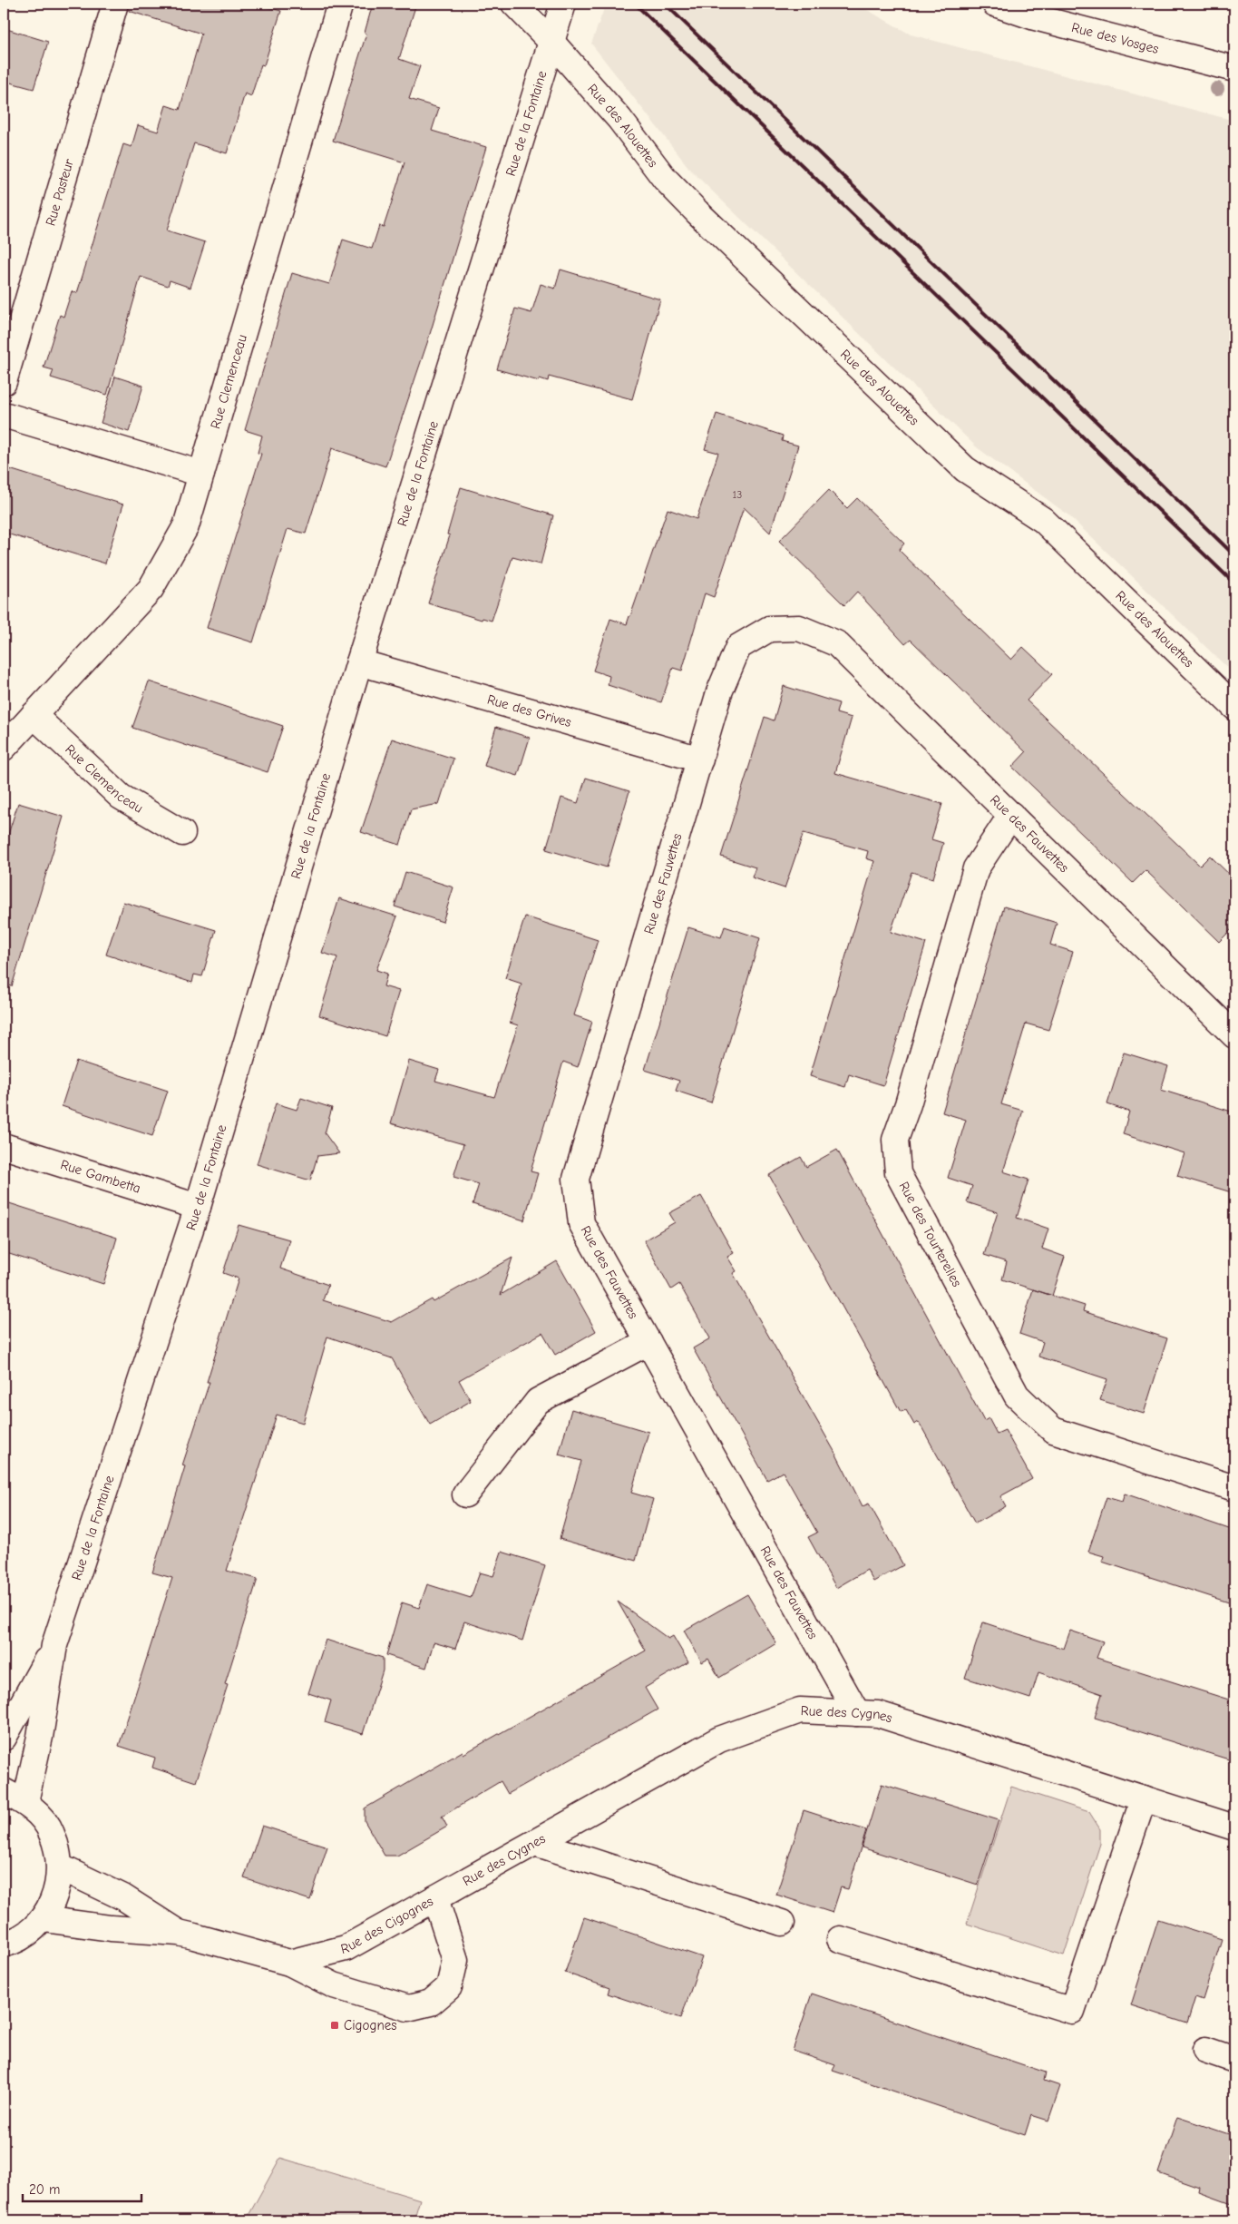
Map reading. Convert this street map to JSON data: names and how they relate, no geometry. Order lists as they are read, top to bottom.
{
  "streets": {
    "street": [
      "Rue des Vosges",
      "Rue de la Fontaine",
      "Rue des Alouettes",
      "Rue Pasteur",
      "Rue Clemenceau",
      "Rue des Grives",
      "Rue des Fauvettes",
      "Rue Gambetta",
      "Rue des Tourterelles",
      "Rue des Cygnes",
      "Rue des Cigognes"
    ]
  },
  "crossings": [
    ["Rue de la Fontaine", "Rue des Alouettes"],
    ["Rue de la Fontaine", "Rue des Grives"],
    ["Rue de la Fontaine", "Rue Gambetta"],
    ["Rue des Grives", "Rue des Fauvettes"],
    ["Rue des Fauvettes", "Rue des Tourterelles"],
    ["Rue des Fauvettes", "Rue des Cygnes"],
    ["Rue des Cygnes", "Rue des Cigognes"]
  ],
  "places": {
    "transit": ["Cigognes"]
  },
  "house_numbers": ["13"],
  "scale_bar": "20 m"
}
